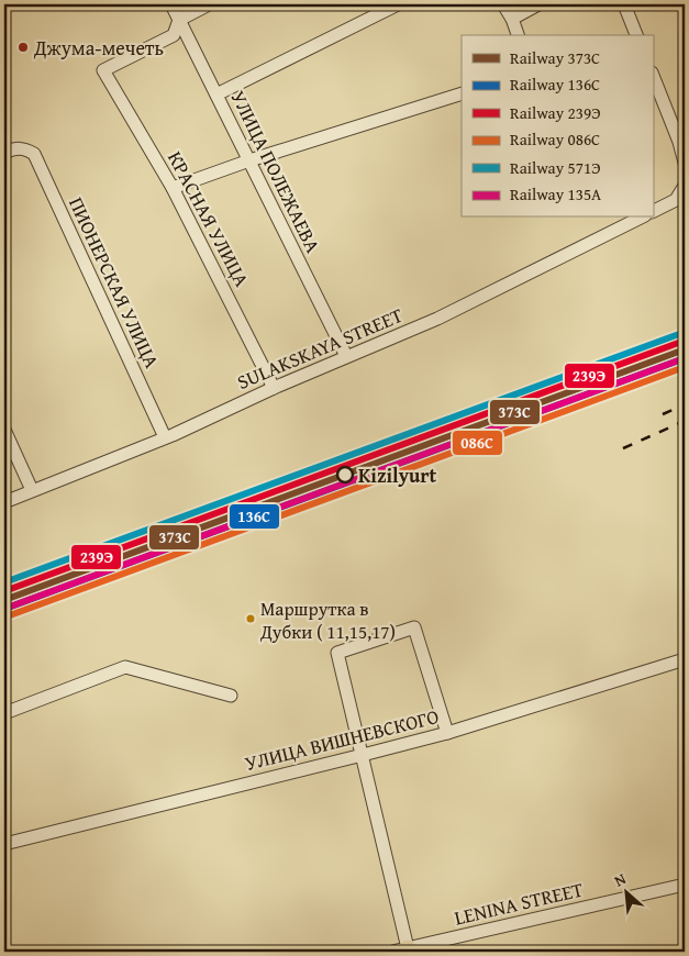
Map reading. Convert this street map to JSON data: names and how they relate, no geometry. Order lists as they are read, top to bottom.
{
  "streets": {
    "street": [
      "УЛИЦА ПОЛЕЖАЕВА",
      "КРАСНАЯ УЛИЦА",
      "ПИОНЕРСКАЯ УЛИЦА",
      "SULAKSKAYA STREET",
      "УЛИЦА ВИШНЕВСКОГО",
      "LENINA STREET"
    ]
  },
  "crossings": [
    ["УЛИЦА ПОЛЕЖАЕВА", "КРАСНАЯ УЛИЦА"],
    ["УЛИЦА ПОЛЕЖАЕВА", "SULAKSKAYA STREET"],
    ["КРАСНАЯ УЛИЦА", "SULAKSKAYA STREET"],
    ["ПИОНЕРСКАЯ УЛИЦА", "SULAKSKAYA STREET"]
  ],
  "places": ["Джума-мечеть", "Kizilyurt", "Маршрутка в Дубки ( 11,15,17)"],
  "lines": [
    "rail line 571Э",
    "rail line 239Э",
    "rail line 373C",
    "rail line 136С",
    "rail line 135А",
    "rail line 086С"
  ],
  "legend": [
    "Railway 373C",
    "Railway 136С",
    "Railway 239Э",
    "Railway 086С",
    "Railway 571Э",
    "Railway 135А"
  ],
  "north": "top left"
}
